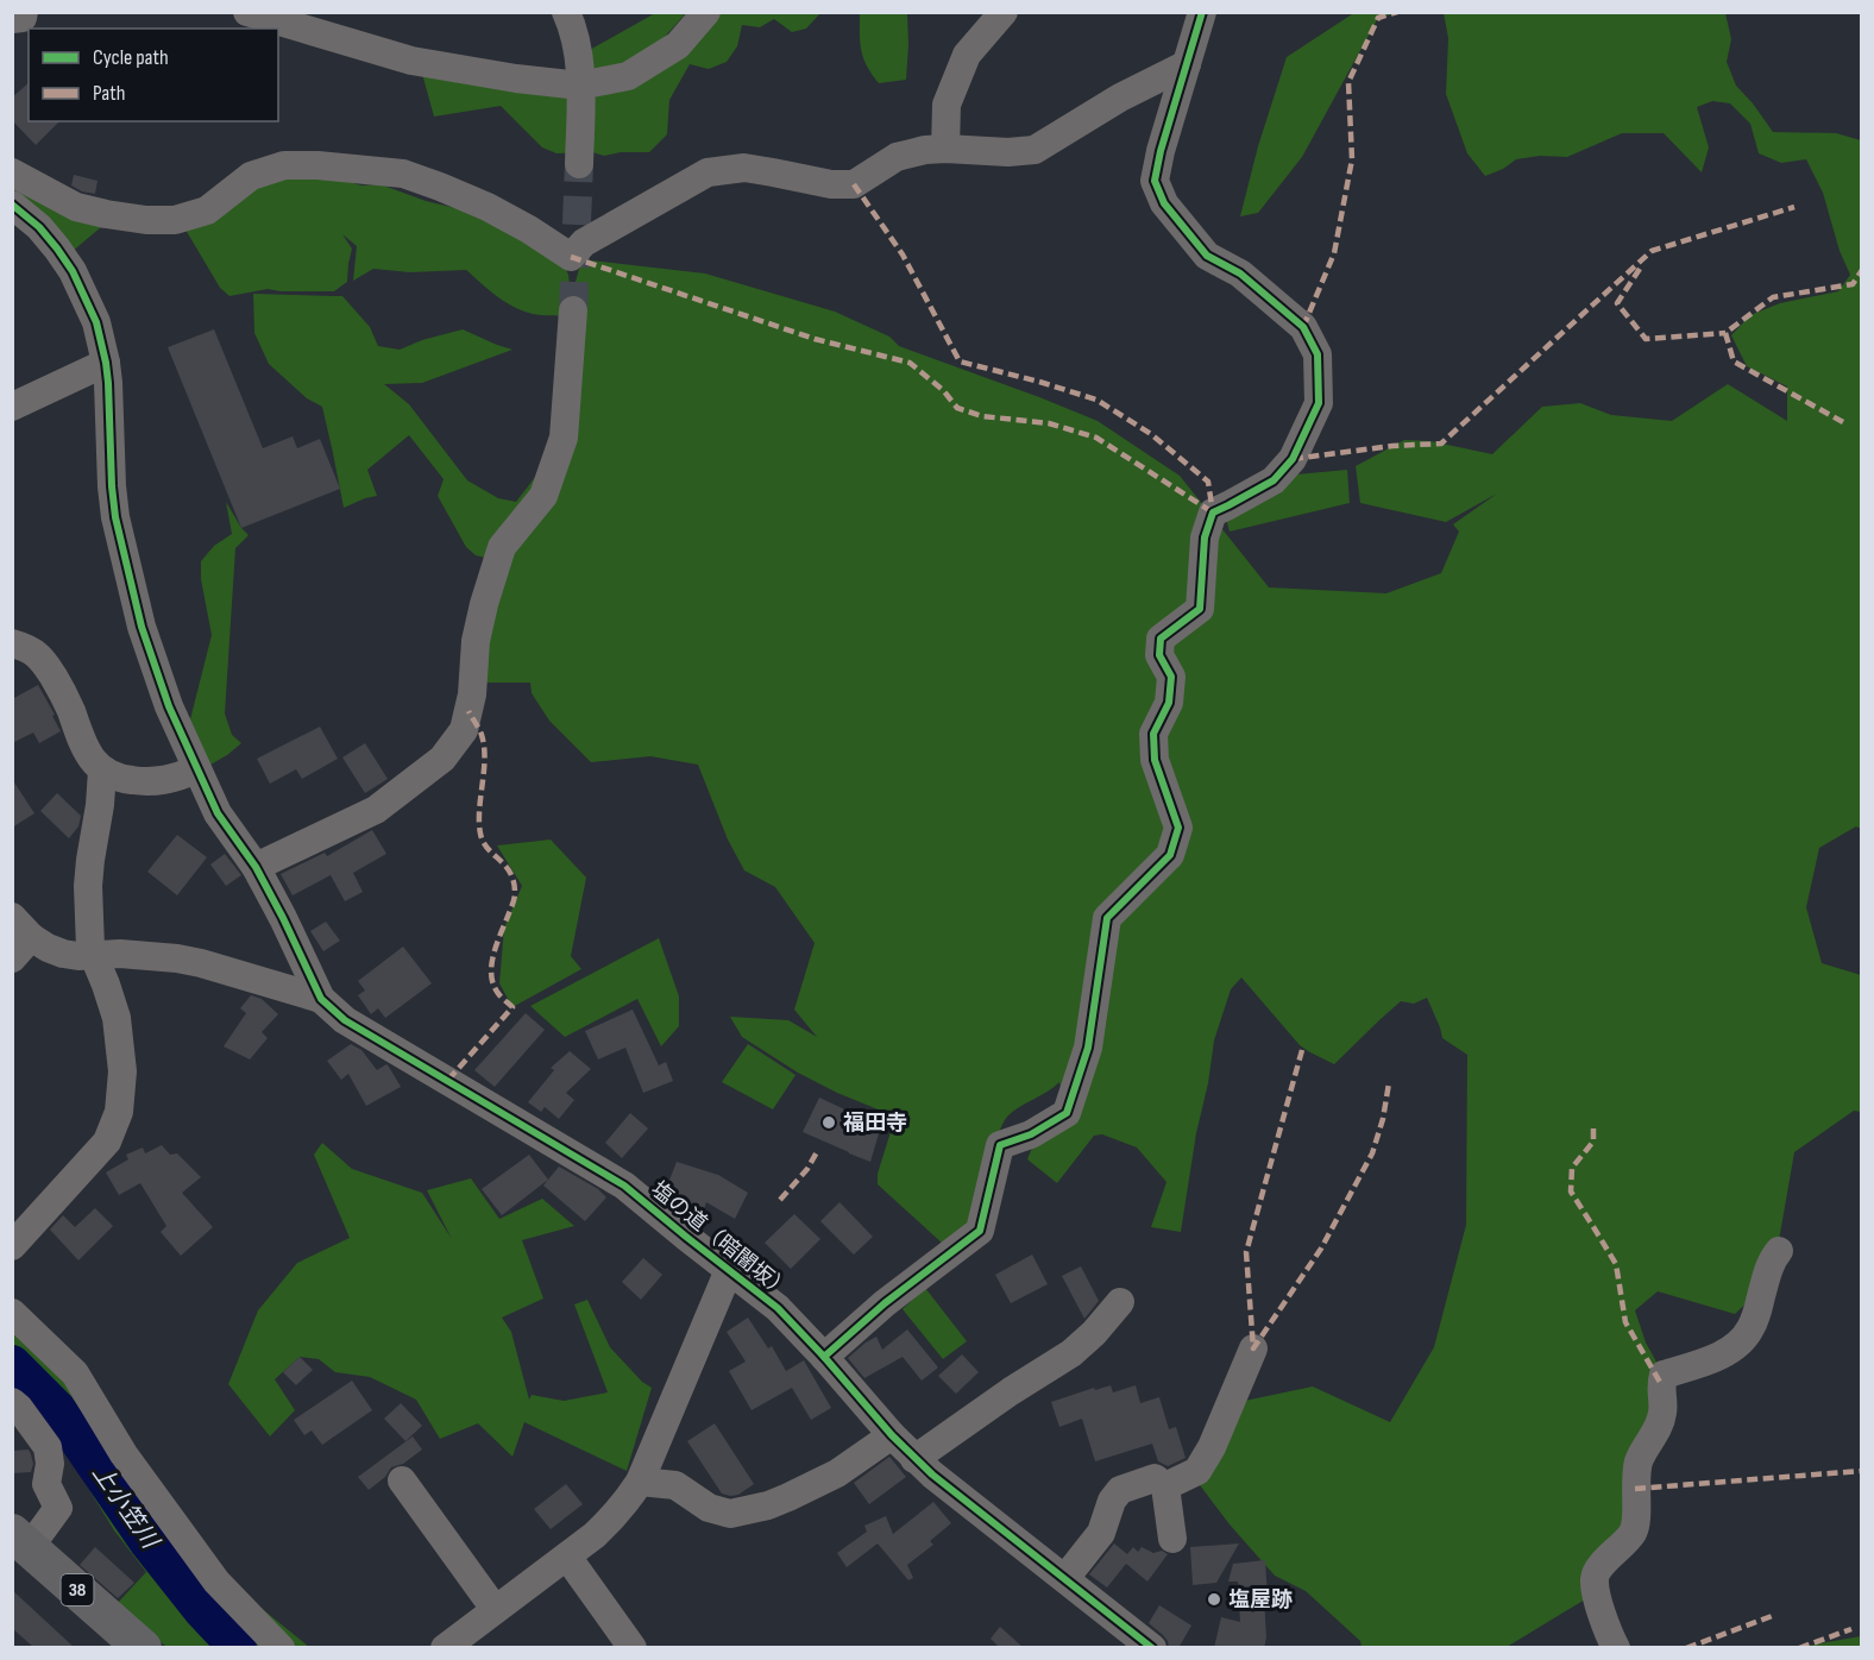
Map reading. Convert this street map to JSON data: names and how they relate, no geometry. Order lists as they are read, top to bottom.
{
  "streets": {
    "main road": ["38"],
    "street": ["塩の道（暗闇坂）"]
  },
  "water": ["上小笠川"],
  "places": ["福田寺", "塩屋跡"],
  "legend": ["Cycle path", "Path"]
}
